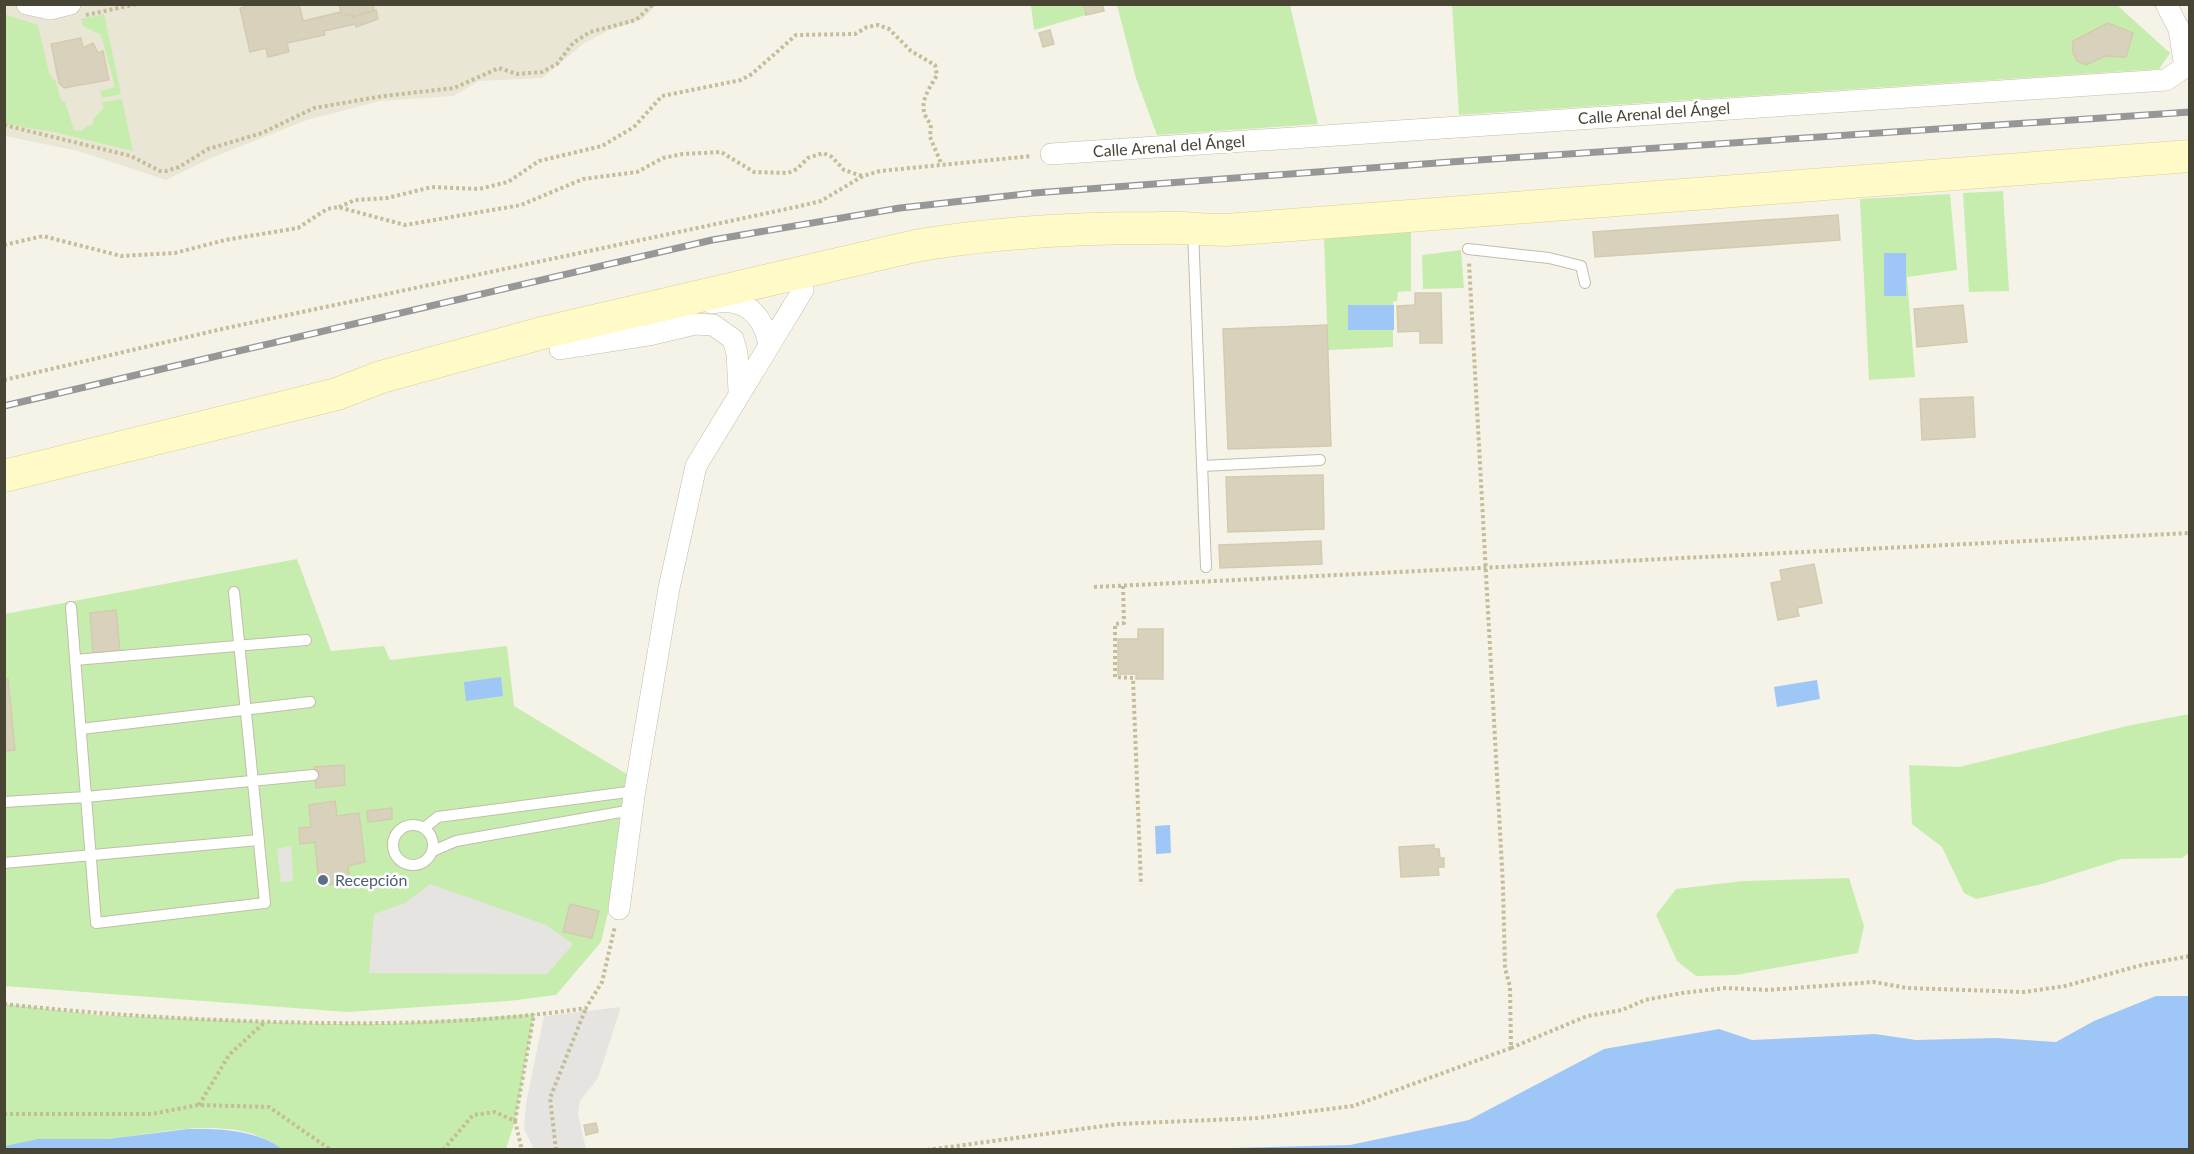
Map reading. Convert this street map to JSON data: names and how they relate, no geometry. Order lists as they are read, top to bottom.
{
  "streets": {
    "street": ["Calle Arenal del Ángel"]
  },
  "places": ["Recepción"]
}
